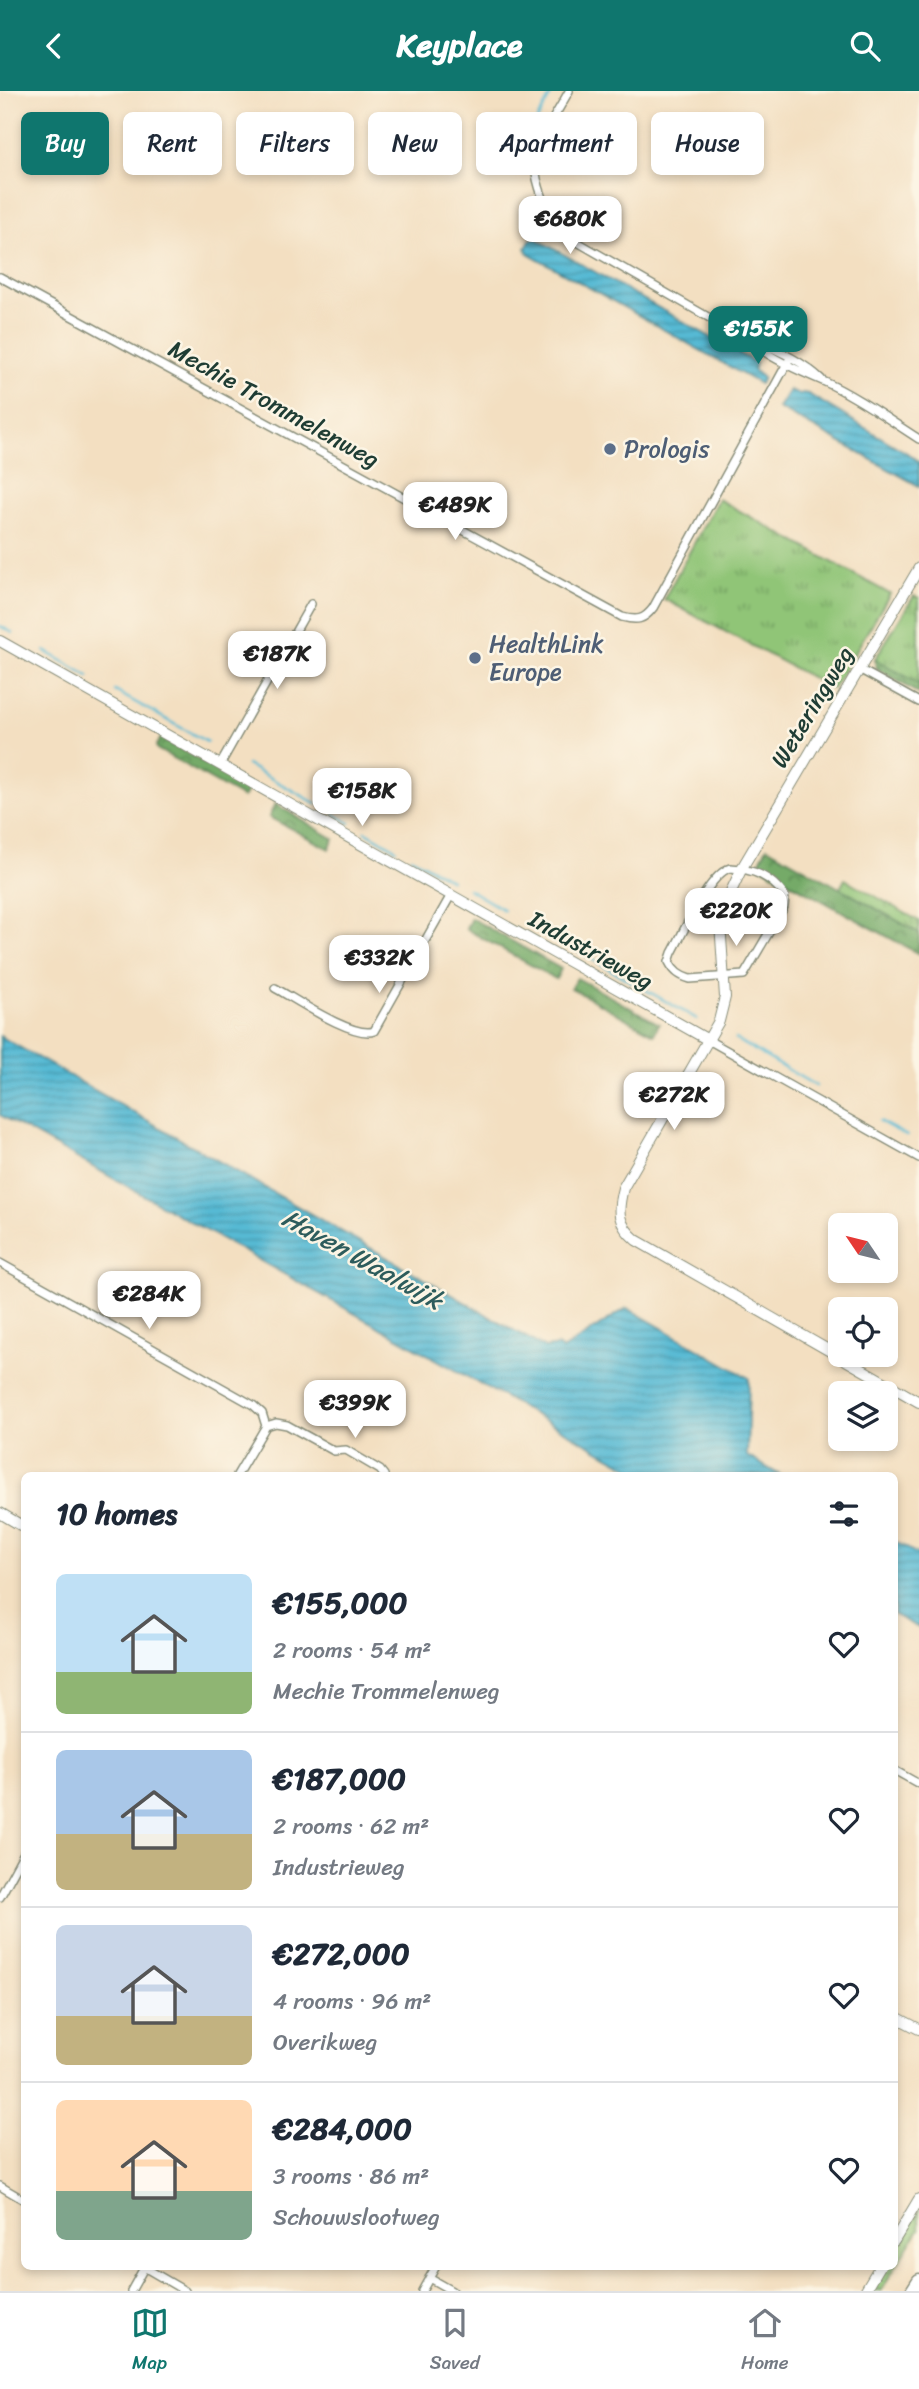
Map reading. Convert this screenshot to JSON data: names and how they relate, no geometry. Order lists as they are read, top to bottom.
{
  "streets": {
    "street": ["Mechie Trommelenweg", "Weteringweg", "Industrieweg"]
  },
  "crossings": [
    ["Weteringweg", "Industrieweg"]
  ],
  "water": ["Haven Waalwijk"],
  "places": ["Prologis", "HealthLink Europe"],
  "north": "top left",
  "page": {
    "header": "Keyplace",
    "chip": [
      "Buy",
      "Rent",
      "Filters",
      "New",
      "Apartment",
      "House"
    ],
    "price": [
      "€680K",
      "€155K",
      "€489K",
      "€187K",
      "€158K",
      "€220K",
      "€332K",
      "€272K",
      "€284K",
      "€399K"
    ],
    "heading": "10 homes",
    "list": [
      {
        "name": "€155,000",
        "note": "2 rooms · 54 m² · Mechie Trommelenweg"
      },
      {
        "name": "€187,000",
        "note": "2 rooms · 62 m² · Industrieweg"
      },
      {
        "name": "€272,000",
        "note": "4 rooms · 96 m² · Overikweg"
      },
      {
        "name": "€284,000",
        "note": "3 rooms · 86 m² · Schouwslootweg"
      }
    ],
    "tabs": ["Map", "Saved", "Home"]
  }
}
